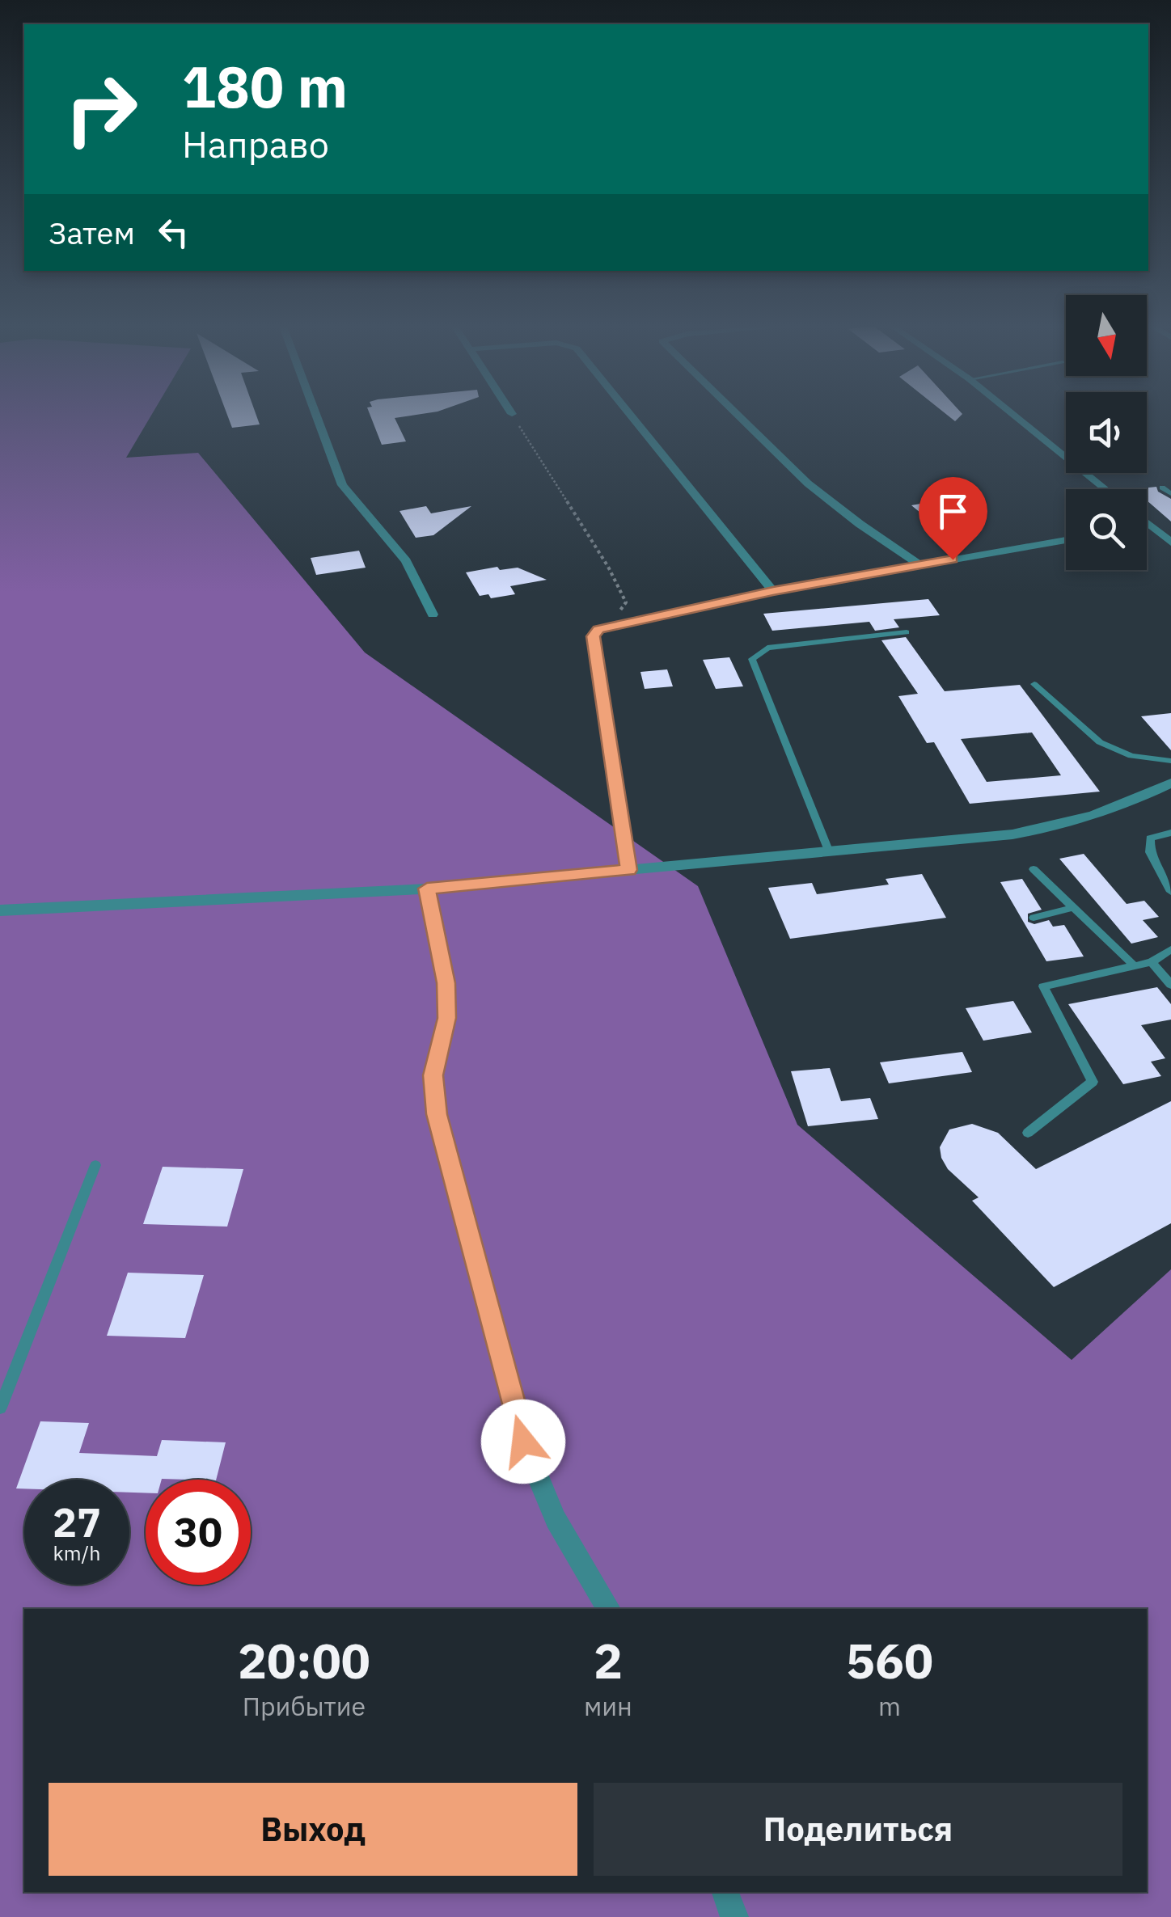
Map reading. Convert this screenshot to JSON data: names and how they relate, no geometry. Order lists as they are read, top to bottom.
{
  "north": "bottom",
  "page": {
    "turn": ["180 m", "Направо"],
    "then": "Затем",
    "speed": "27 km/h",
    "limit": "30",
    "eta": [
      "20:00",
      "Прибытие",
      "2",
      "мин",
      "560",
      "m"
    ],
    "buttons": ["Выход", "Поделиться"]
  }
}
